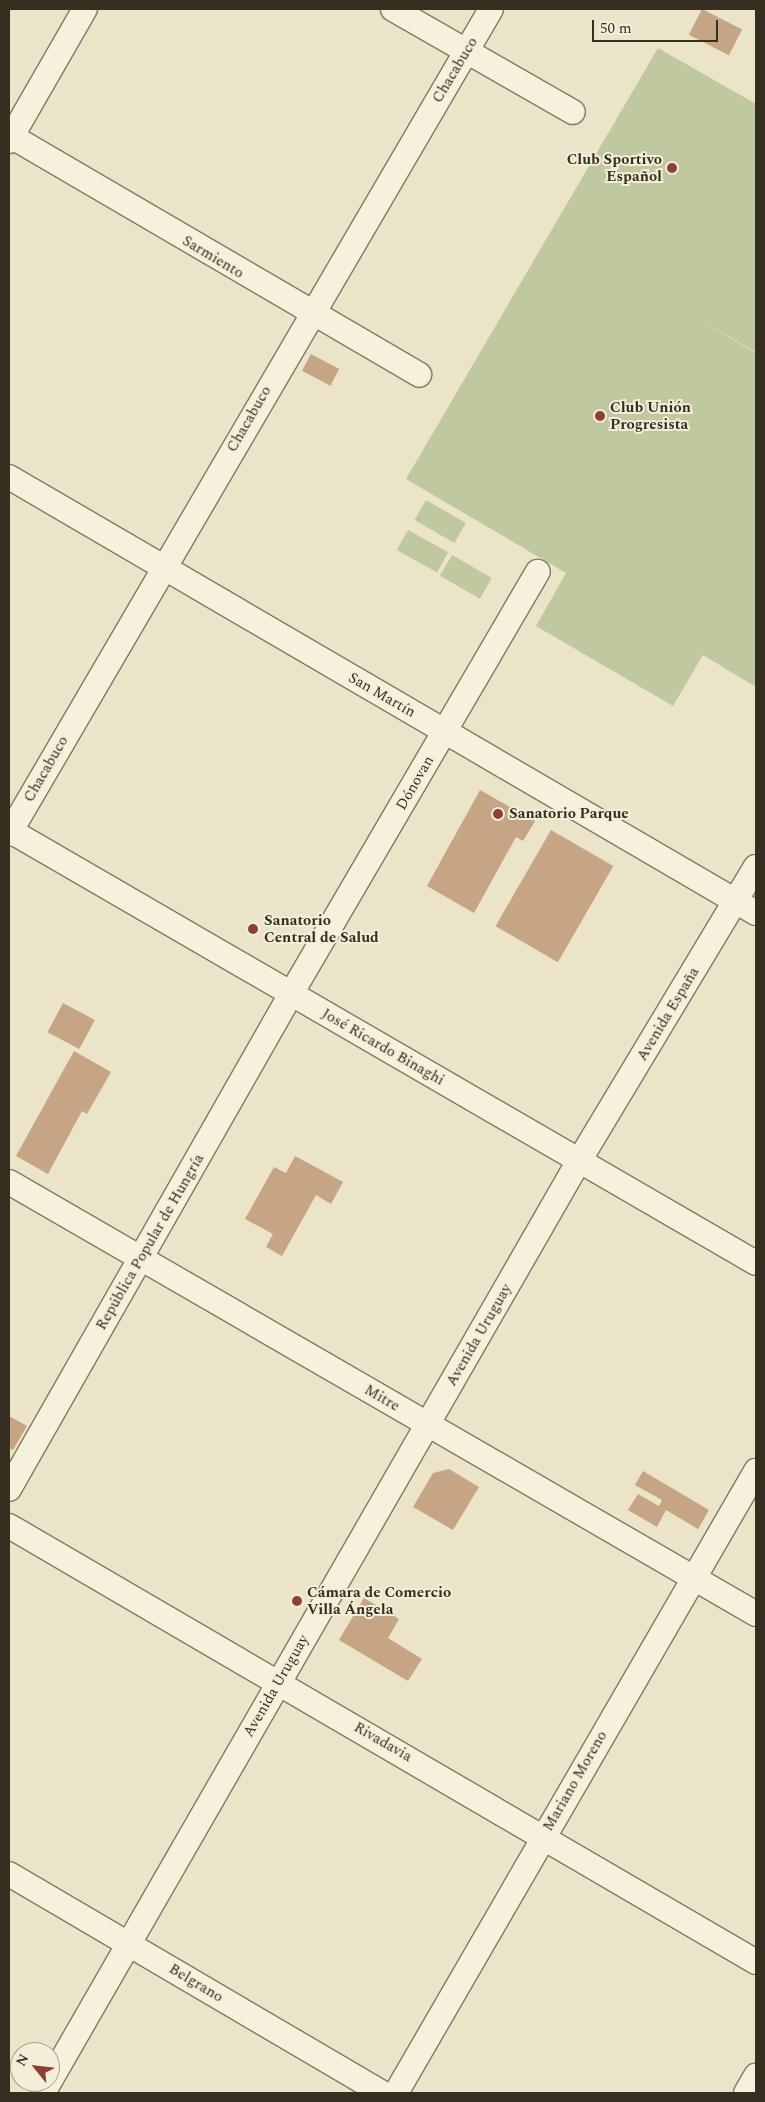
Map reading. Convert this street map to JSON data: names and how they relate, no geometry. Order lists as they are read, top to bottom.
{
  "streets": {
    "street": [
      "Chacabuco",
      "Sarmiento",
      "San Martín",
      "Dónovan",
      "Avenida España",
      "José Ricardo Binaghi",
      "República Popular de Hungría",
      "Avenida Uruguay",
      "Mitre",
      "Rivadavia",
      "Mariano Moreno",
      "Belgrano"
    ]
  },
  "crossings": [
    ["Chacabuco", "Sarmiento"],
    ["Chacabuco", "San Martín"],
    ["Chacabuco", "José Ricardo Binaghi"],
    ["San Martín", "Dónovan"],
    ["San Martín", "Avenida España"],
    ["Dónovan", "José Ricardo Binaghi"],
    ["Dónovan", "República Popular de Hungría"],
    ["Avenida España", "José Ricardo Binaghi"],
    ["Avenida España", "Avenida Uruguay"],
    ["José Ricardo Binaghi", "República Popular de Hungría"],
    ["José Ricardo Binaghi", "Avenida Uruguay"],
    ["República Popular de Hungría", "Mitre"],
    ["Avenida Uruguay", "Mitre"],
    ["Avenida Uruguay", "Rivadavia"],
    ["Avenida Uruguay", "Belgrano"],
    ["Mitre", "Mariano Moreno"],
    ["Rivadavia", "Mariano Moreno"]
  ],
  "places": [
    "Club Sportivo Español",
    "Club Unión Progresista",
    "Sanatorio Parque",
    "Sanatorio Central de Salud",
    "Cámara de Comercio Villa Ángela"
  ],
  "scale_bar": "50 m",
  "north": "top left"
}
